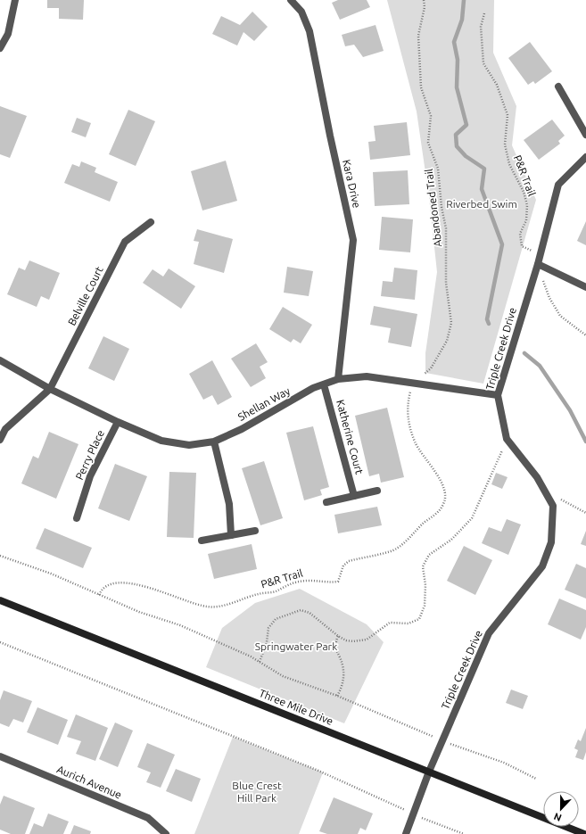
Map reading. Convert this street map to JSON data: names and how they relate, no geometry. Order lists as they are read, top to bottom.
{
  "streets": {
    "main road": ["Three Mile Drive"],
    "street": [
      "Kara Drive",
      "Belville Court",
      "Triple Creek Drive",
      "Shellan Way",
      "Katherine Court",
      "Perry Place",
      "Aurich Avenue"
    ],
    "path": ["P&R Trail", "Abandoned Trail"]
  },
  "crossings": [
    ["P&R Trail", "Abandoned Trail"],
    ["P&R Trail", "Triple Creek Drive"],
    ["P&R Trail", "Shellan Way"],
    ["Kara Drive", "Shellan Way"],
    ["Abandoned Trail", "Shellan Way"],
    ["Belville Court", "Shellan Way"],
    ["Triple Creek Drive", "Shellan Way"],
    ["Triple Creek Drive", "Three Mile Drive"],
    ["Shellan Way", "Katherine Court"],
    ["Shellan Way", "Perry Place"]
  ],
  "parks": ["Riverbed Swim", "Springwater Park", "Blue Crest Hill Park"],
  "north": "bottom"
}
